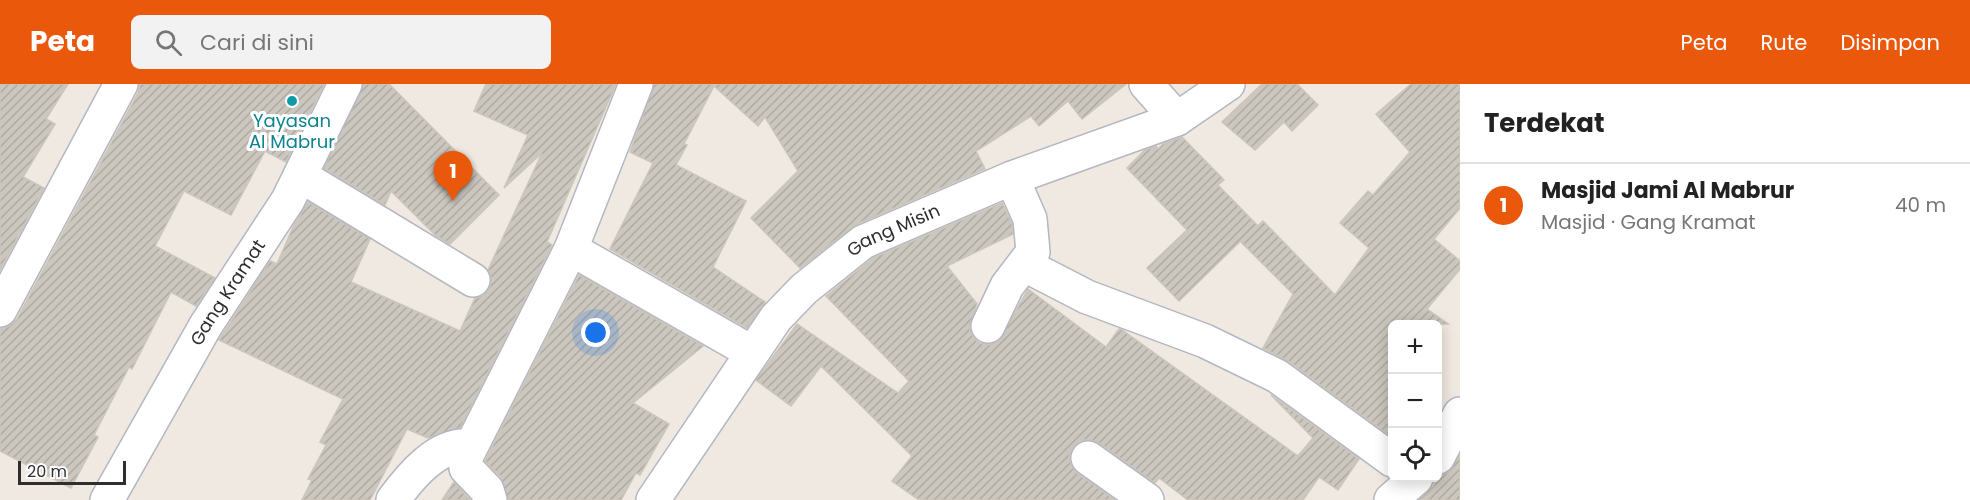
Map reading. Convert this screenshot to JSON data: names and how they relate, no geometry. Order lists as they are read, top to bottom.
{
  "streets": {
    "street": ["Gang Misin", "Gang Kramat"]
  },
  "places": ["Yayasan Al Mabrur"],
  "scale_bar": "20 m",
  "page": {
    "header": "Peta",
    "search": "Cari di sini",
    "nav": ["Peta", "Rute", "Disimpan"],
    "heading": "Terdekat",
    "pins": "1",
    "list": [
      {
        "mark": "1",
        "name": "Masjid Jami Al Mabrur",
        "note": "Masjid · Gang Kramat",
        "value": "40 m"
      }
    ],
    "map_buttons": ["+", "−"],
    "scale": "20 m"
  }
}
